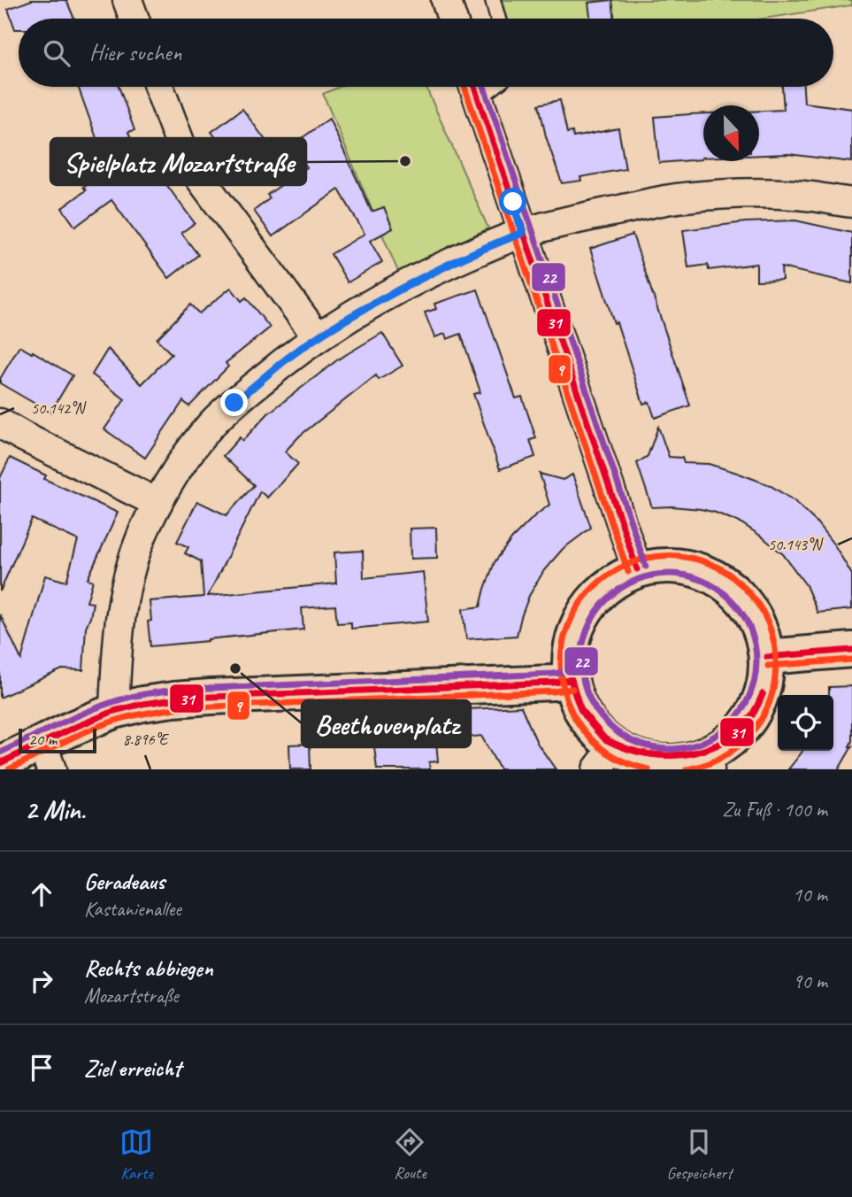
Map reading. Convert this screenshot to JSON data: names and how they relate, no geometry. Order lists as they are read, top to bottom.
{
  "places": ["Spielplatz Mozartstraße", "Beethovenplatz"],
  "lines": ["transit line 31", "transit line 9", "transit line 22"],
  "scale_bar": "20 m",
  "north": "bottom",
  "page": {
    "search": "Hier suchen",
    "scale": "20 m",
    "heading": ["2 Min.", "Zu Fuß · 100 m"],
    "list": [
      ["Geradeaus", "Kastanienallee", "10 m"],
      ["Rechts abbiegen", "Mozartstraße", "90 m"],
      "Ziel erreicht"
    ],
    "nav": ["Karte", "Route", "Gespeichert"]
  },
  "coordinates": ["50.142°N", "50.143°N", "8.896°E"]
}
